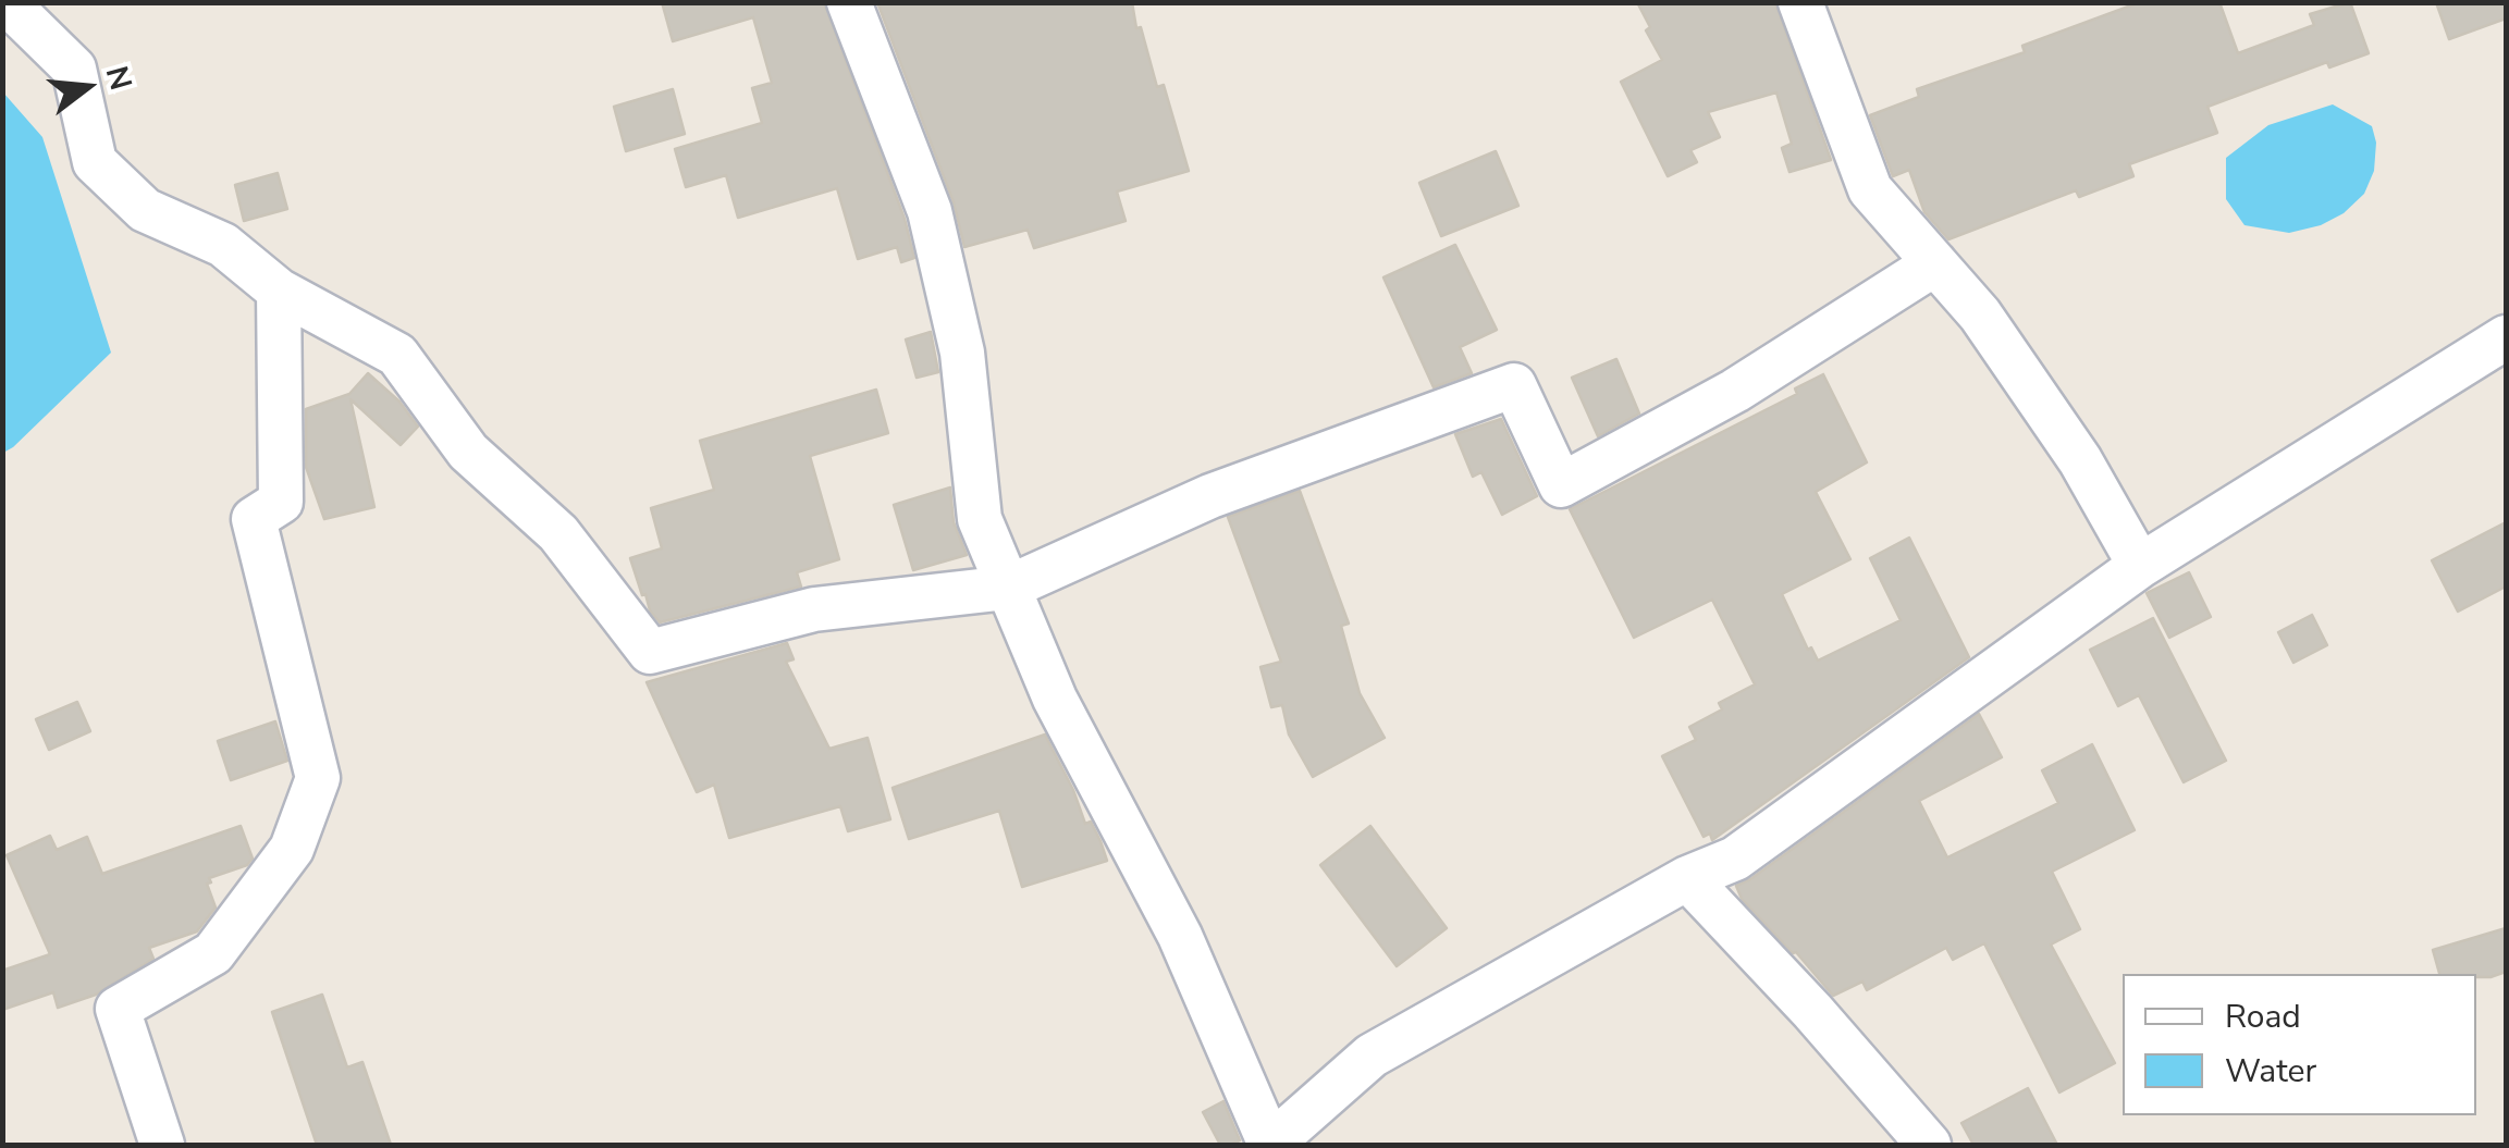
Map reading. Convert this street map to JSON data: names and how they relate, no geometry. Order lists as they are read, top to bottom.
{
  "legend": ["Road", "Water"],
  "north": "right"
}
